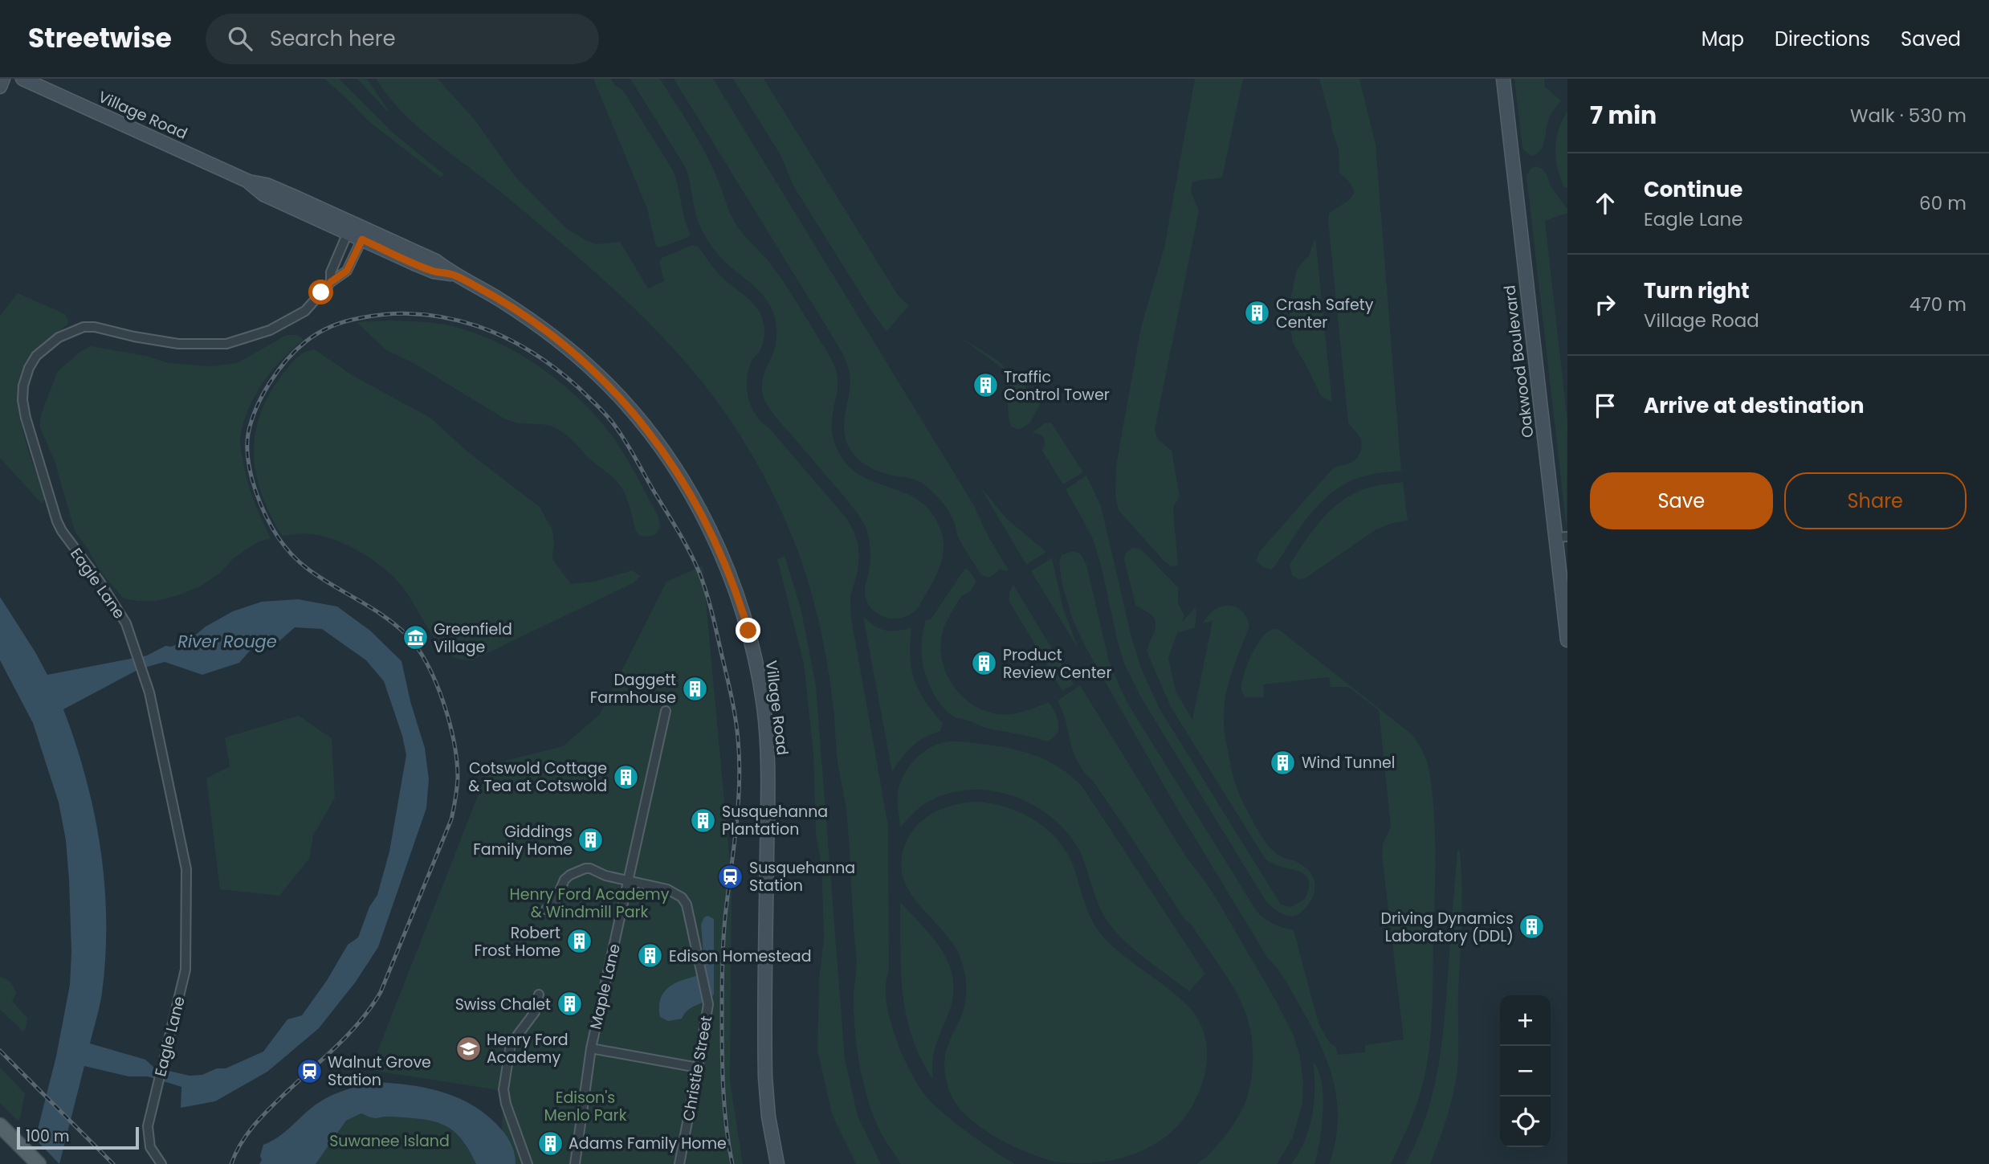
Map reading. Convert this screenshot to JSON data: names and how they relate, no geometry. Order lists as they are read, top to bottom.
{
  "streets": {
    "street": [
      "Village Road",
      "Oakwood Boulevard",
      "Eagle Lane",
      "Maple Lane",
      "Christie Street"
    ]
  },
  "crossings": [
    ["Village Road", "Eagle Lane"],
    ["Maple Lane", "Christie Street"]
  ],
  "water": ["River Rouge"],
  "parks": ["Henry Ford Academy & Windmill Park", "Edison's Menlo Park", "Suwanee Island"],
  "places": {
    "building": [
      "Crash Safety Center",
      "Traffic Control Tower",
      "Product Review Center",
      "Daggett Farmhouse",
      "Wind Tunnel",
      "Cotswold Cottage & Tea at Cotswold",
      "Susquehanna Plantation",
      "Giddings Family Home",
      "Driving Dynamics Laboratory (DDL)",
      "Robert Frost Home",
      "Edison Homestead",
      "Swiss Chalet",
      "Adams Family Home"
    ],
    "museum": ["Greenfield Village"],
    "station": ["Susquehanna Station", "Walnut Grove Station"],
    "school or university": ["Henry Ford Academy"]
  },
  "scale_bar": "100 m",
  "page": {
    "header": "Streetwise",
    "search": "Search here",
    "nav": ["Map", "Directions", "Saved"],
    "heading": ["7 min", "Walk · 530 m"],
    "list": [
      ["Continue", "Eagle Lane", "60 m"],
      ["Turn right", "Village Road", "470 m"],
      "Arrive at destination"
    ],
    "buttons": ["Save", "Share"],
    "map_buttons": ["+", "−"],
    "scale": "100 m"
  }
}
